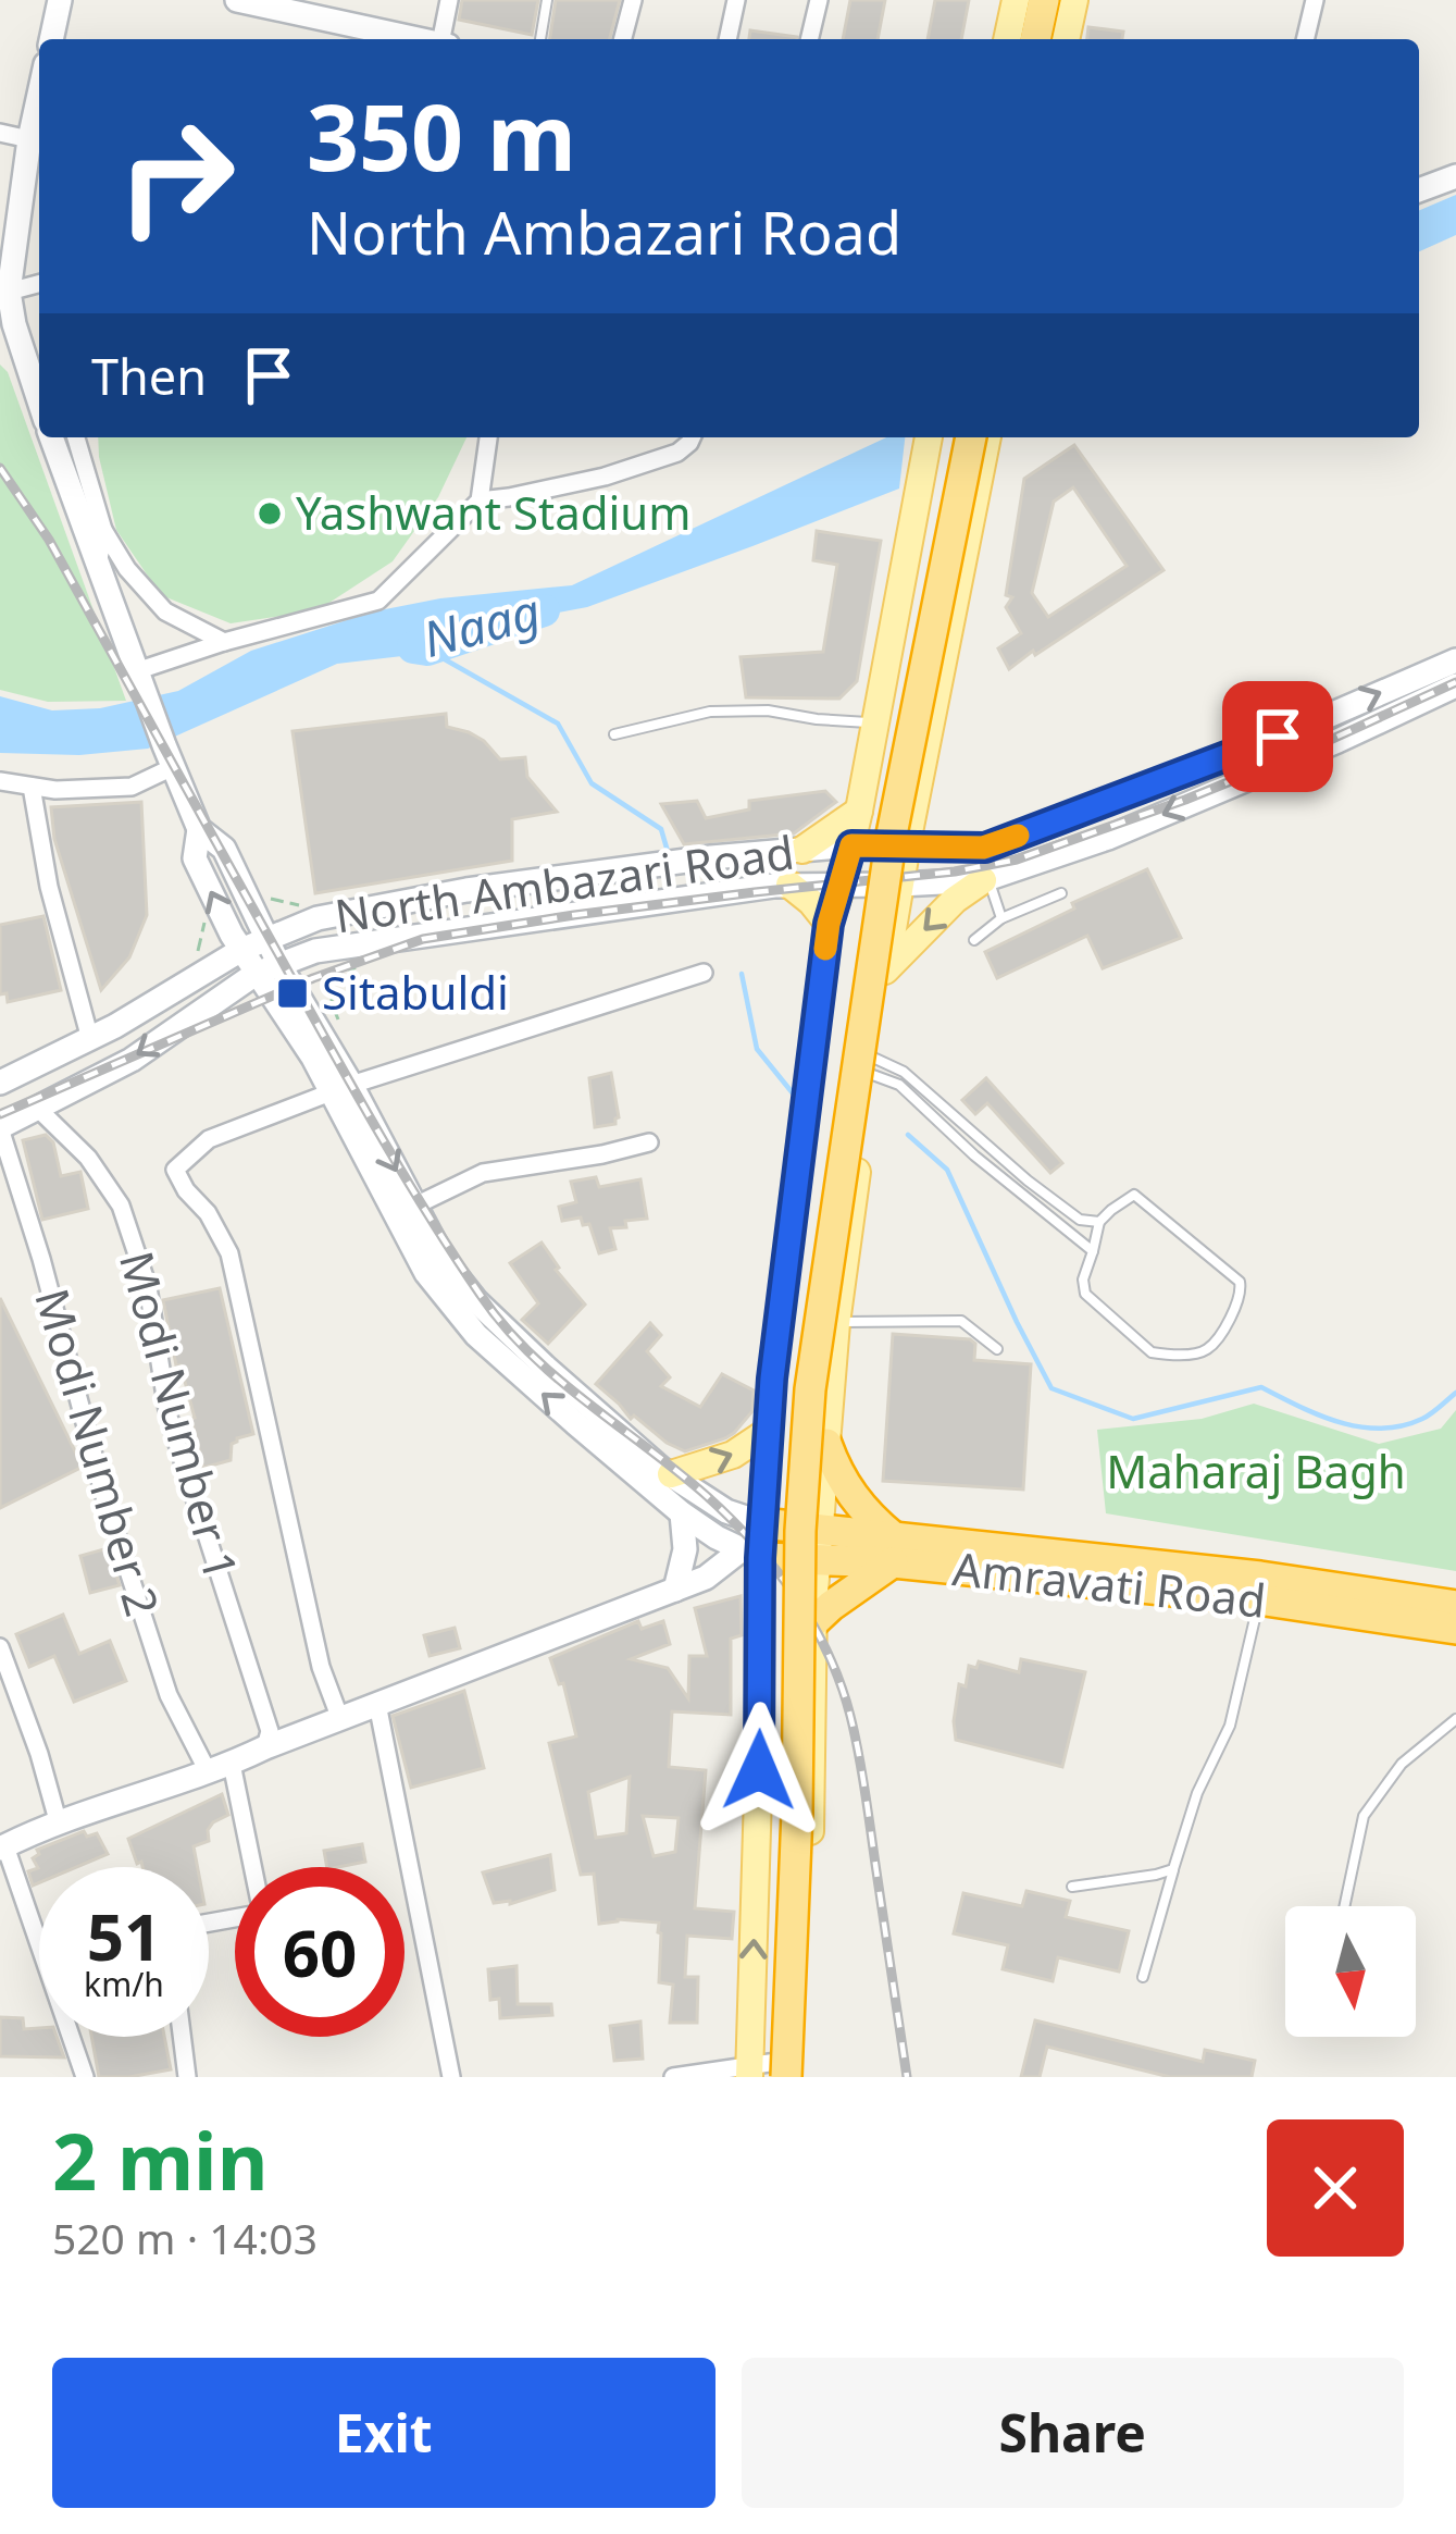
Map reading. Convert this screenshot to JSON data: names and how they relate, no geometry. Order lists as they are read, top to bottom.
{
  "streets": {
    "highway": ["Amravati Road"],
    "street": ["North Ambazari Road", "Modi Number 1", "Modi Number 2"]
  },
  "water": ["Naag"],
  "parks": ["Maharaj Bagh"],
  "places": {
    "other": ["Yashwant Stadium"],
    "transit": ["Sitabuldi"]
  },
  "north": "bottom",
  "page": {
    "turn": ["350 m", "North Ambazari Road"],
    "then": "Then",
    "speed": "51 km/h",
    "limit": "60",
    "heading": ["2 min", "520 m · 14:03"],
    "buttons": ["Exit", "Share"]
  }
}
